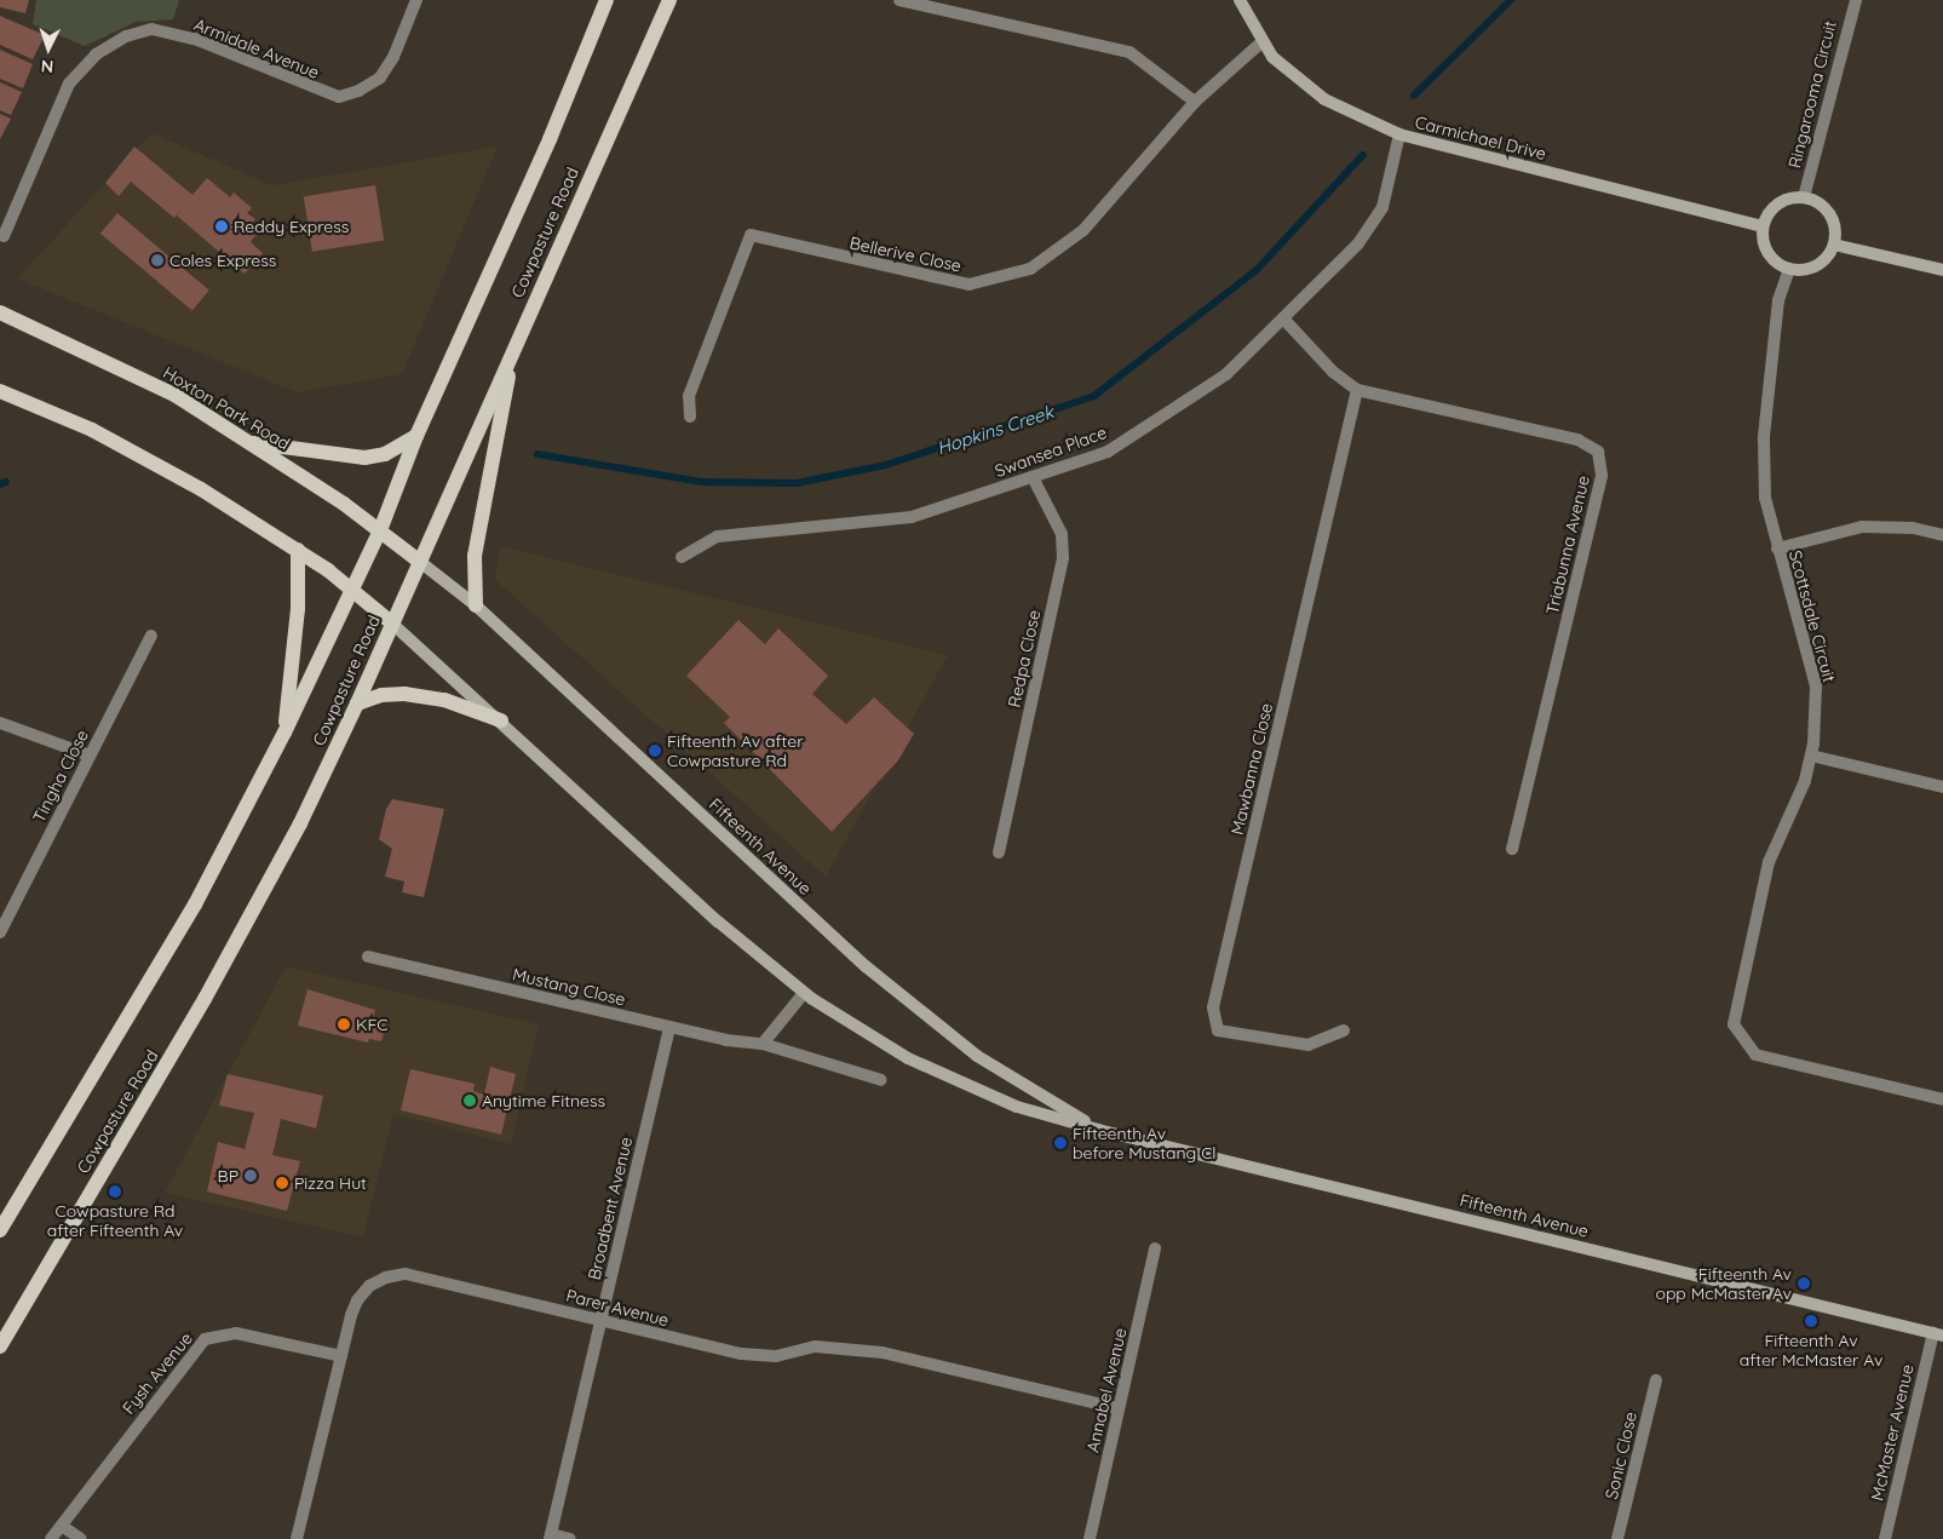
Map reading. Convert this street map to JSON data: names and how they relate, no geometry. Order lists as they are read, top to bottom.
{
  "streets": {
    "main road": [
      "Carmichael Drive",
      "Cowpasture Road",
      "Hoxton Park Road",
      "Fifteenth Avenue"
    ],
    "street": [
      "Armidale Avenue",
      "Ringarooma Circuit",
      "Bellerive Close",
      "Swansea Place",
      "Triabunna Avenue",
      "Scottsdale Circuit",
      "Redpa Close",
      "Mawbanna Close",
      "Tingha Close",
      "Mustang Close",
      "Broadbent Avenue",
      "Parer Avenue",
      "Fysh Avenue",
      "Annabel Avenue",
      "McMaster Avenue",
      "Sonic Close"
    ]
  },
  "crossings": [
    ["Ringarooma Circuit", "Carmichael Drive"],
    ["Ringarooma Circuit", "Scottsdale Circuit"],
    ["Carmichael Drive", "Bellerive Close"],
    ["Carmichael Drive", "Swansea Place"],
    ["Carmichael Drive", "Scottsdale Circuit"],
    ["Cowpasture Road", "Hoxton Park Road"],
    ["Cowpasture Road", "Fifteenth Avenue"],
    ["Hoxton Park Road", "Fifteenth Avenue"],
    ["Swansea Place", "Triabunna Avenue"],
    ["Swansea Place", "Redpa Close"],
    ["Triabunna Avenue", "Mawbanna Close"],
    ["Fifteenth Avenue", "McMaster Avenue"],
    ["Mustang Close", "Broadbent Avenue"],
    ["Broadbent Avenue", "Parer Avenue"],
    ["Parer Avenue", "Fysh Avenue"],
    ["Parer Avenue", "Annabel Avenue"]
  ],
  "water": ["Hopkins Creek"],
  "places": [
    "Reddy Express",
    "Coles Express",
    "Fifteenth Av after Cowpasture Rd",
    "KFC",
    "Anytime Fitness",
    "Fifteenth Av before Mustang Cl",
    "BP",
    "Pizza Hut",
    "Cowpasture Rd after Fifteenth Av",
    "Fifteenth Av opp McMaster Av",
    "Fifteenth Av after McMaster Av"
  ],
  "north": "bottom"
}
